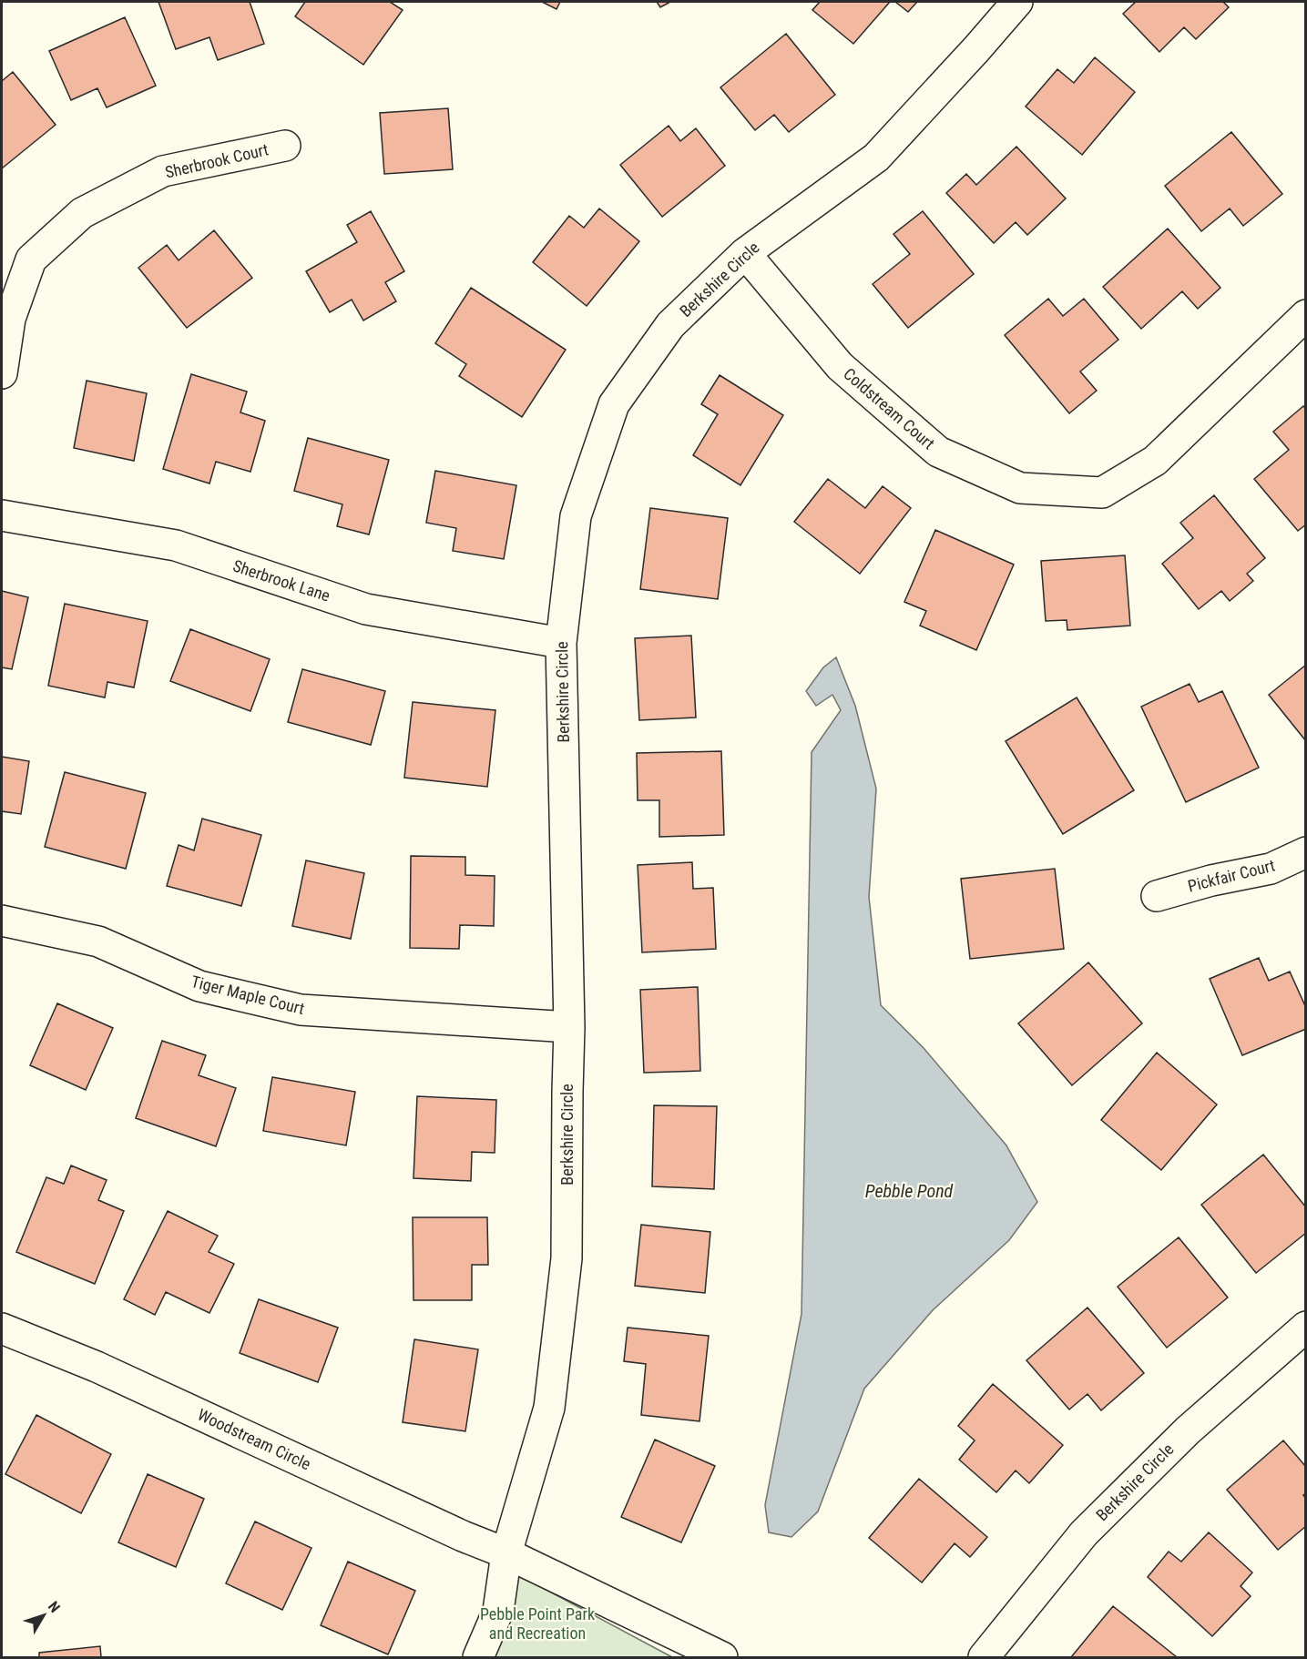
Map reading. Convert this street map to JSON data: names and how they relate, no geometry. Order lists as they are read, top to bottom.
{
  "streets": {
    "street": [
      "Sherbrook Court",
      "Berkshire Circle",
      "Coldstream Court",
      "Sherbrook Lane",
      "Pickfair Court",
      "Tiger Maple Court",
      "Woodstream Circle"
    ]
  },
  "crossings": [
    ["Berkshire Circle", "Coldstream Court"],
    ["Berkshire Circle", "Sherbrook Lane"],
    ["Berkshire Circle", "Tiger Maple Court"],
    ["Berkshire Circle", "Woodstream Circle"]
  ],
  "water": ["Pebble Pond"],
  "parks": ["Pebble Point Park and Recreation"],
  "north": "top right"
}
